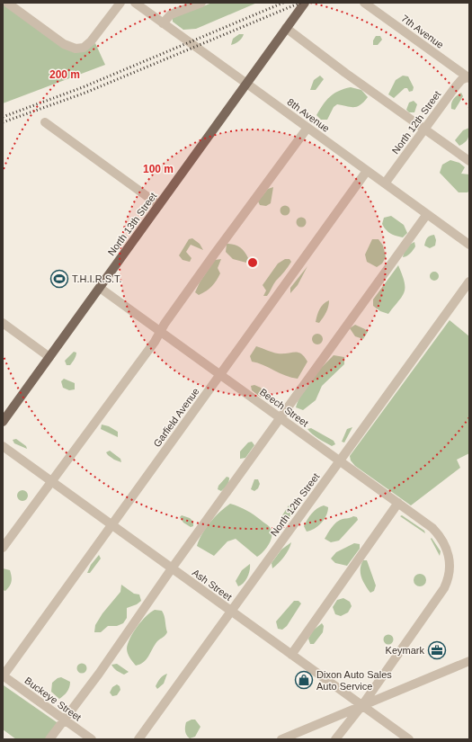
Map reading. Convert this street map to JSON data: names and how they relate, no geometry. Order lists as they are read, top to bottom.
{
  "streets": {
    "main road": ["North 13th Street"],
    "street": [
      "7th Avenue",
      "8th Avenue",
      "North 12th Street",
      "Beech Street",
      "Garfield Avenue",
      "Ash Street",
      "Buckeye Street"
    ]
  },
  "crossings": [
    ["7th Avenue", "North 12th Street"],
    ["8th Avenue", "North 12th Street"],
    ["8th Avenue", "North 13th Street"],
    ["8th Avenue", "Garfield Avenue"],
    ["North 12th Street", "Beech Street"],
    ["North 12th Street", "Ash Street"],
    ["North 13th Street", "Beech Street"],
    ["Beech Street", "Garfield Avenue"],
    ["Beech Street", "Ash Street"],
    ["Garfield Avenue", "Ash Street"],
    ["Garfield Avenue", "Buckeye Street"]
  ],
  "places": {
    "sports": ["T.H.I.R.S.T."],
    "office": ["Keymark"],
    "shop": ["Dixon Auto Sales Auto Service"]
  },
  "rings": ["200 m", "100 m"]
}
